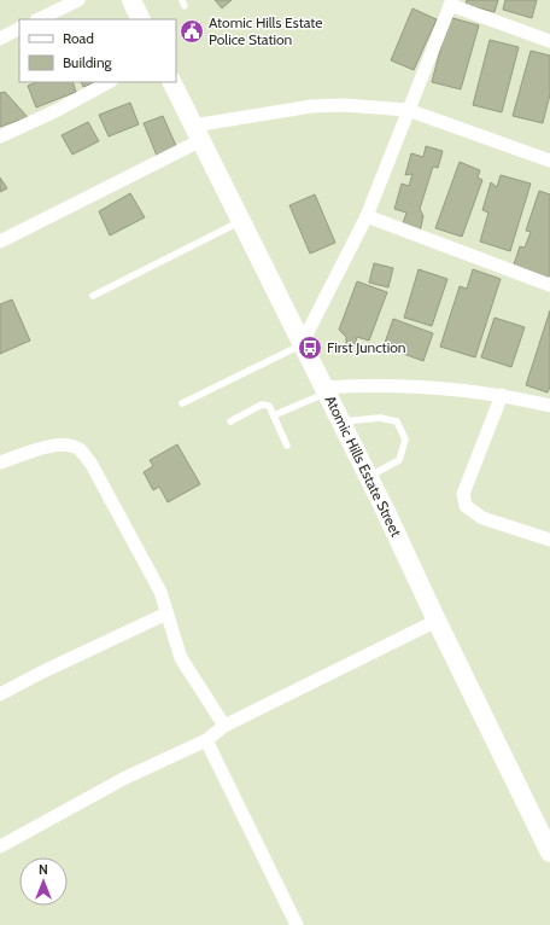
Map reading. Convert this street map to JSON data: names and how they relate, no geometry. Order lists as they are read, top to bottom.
{
  "streets": {
    "street": ["Atomic Hills Estate Street"]
  },
  "places": {
    "public building": ["Atomic Hills Estate Police Station"],
    "bus stop": ["First Junction"]
  },
  "legend": ["Road", "Building"],
  "north": "top"
}
